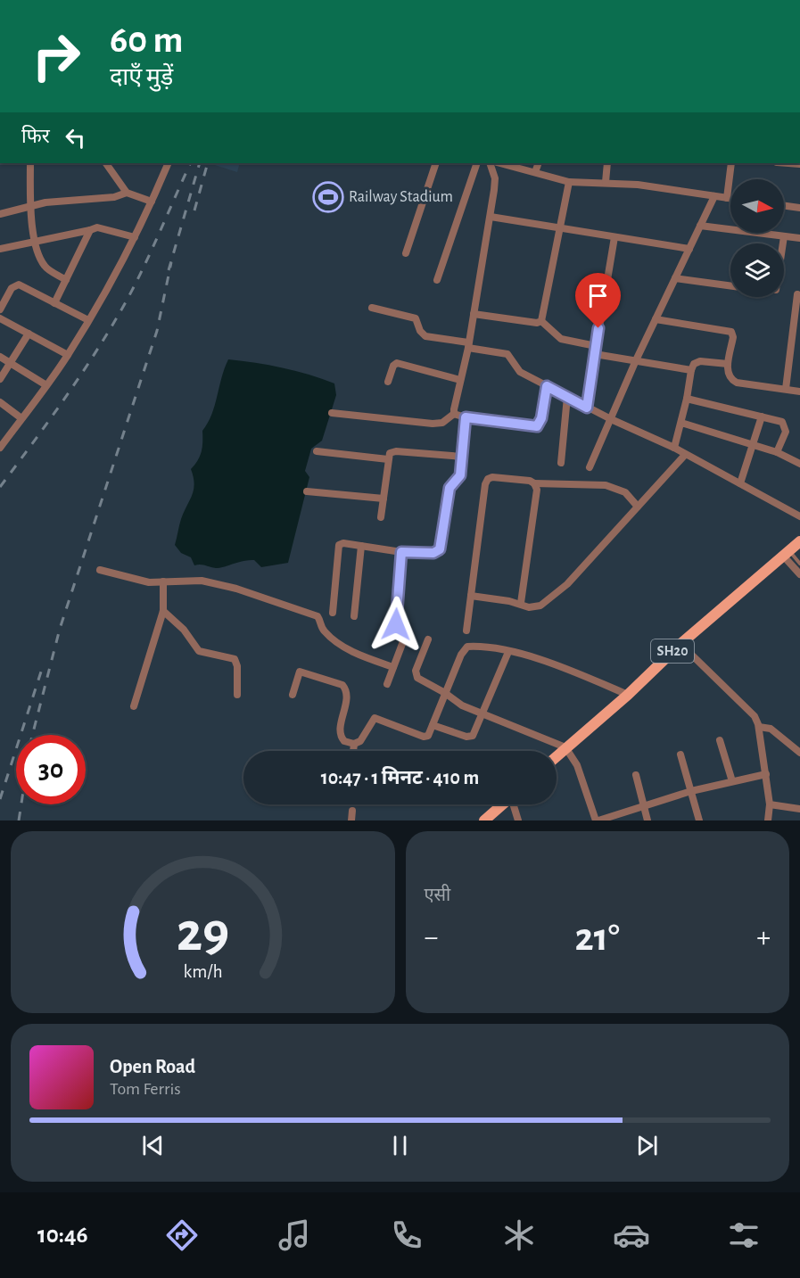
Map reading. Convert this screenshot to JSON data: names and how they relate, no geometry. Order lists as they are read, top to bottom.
{
  "streets": {
    "main road": ["SH20"]
  },
  "places": {
    "sports": ["Railway Stadium"]
  },
  "north": "right",
  "page": {
    "turn": ["60 m", "दाएँ मुड़ें"],
    "then": "फिर",
    "limit": "30",
    "trip": "10:47 · 1 मिनट · 410 m",
    "tile": "एसी",
    "heat": ["−", "21°", "+"],
    "song": ["Open Road", "Tom Ferris"],
    "tabs": "10:46",
    "gauge": ["29", "km/h"]
  }
}
